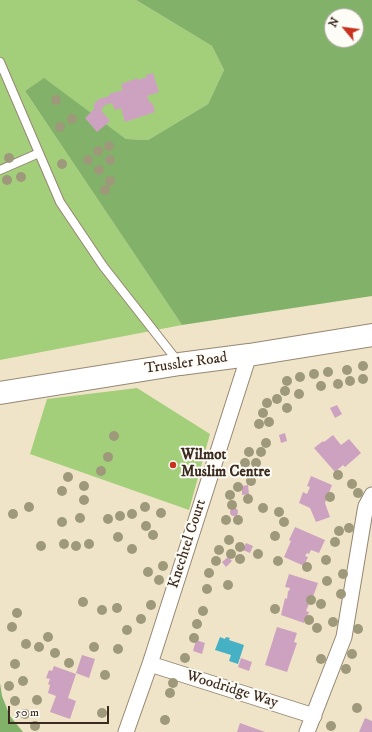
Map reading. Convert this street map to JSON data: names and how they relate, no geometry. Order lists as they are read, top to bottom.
{
  "streets": {
    "main road": ["Trussler Road"],
    "street": ["Knechtel Court", "Woodridge Way"]
  },
  "crossings": [
    ["Trussler Road", "Knechtel Court"],
    ["Knechtel Court", "Woodridge Way"]
  ],
  "places": ["Wilmot Muslim Centre"],
  "scale_bar": "50 m",
  "north": "top left"
}
